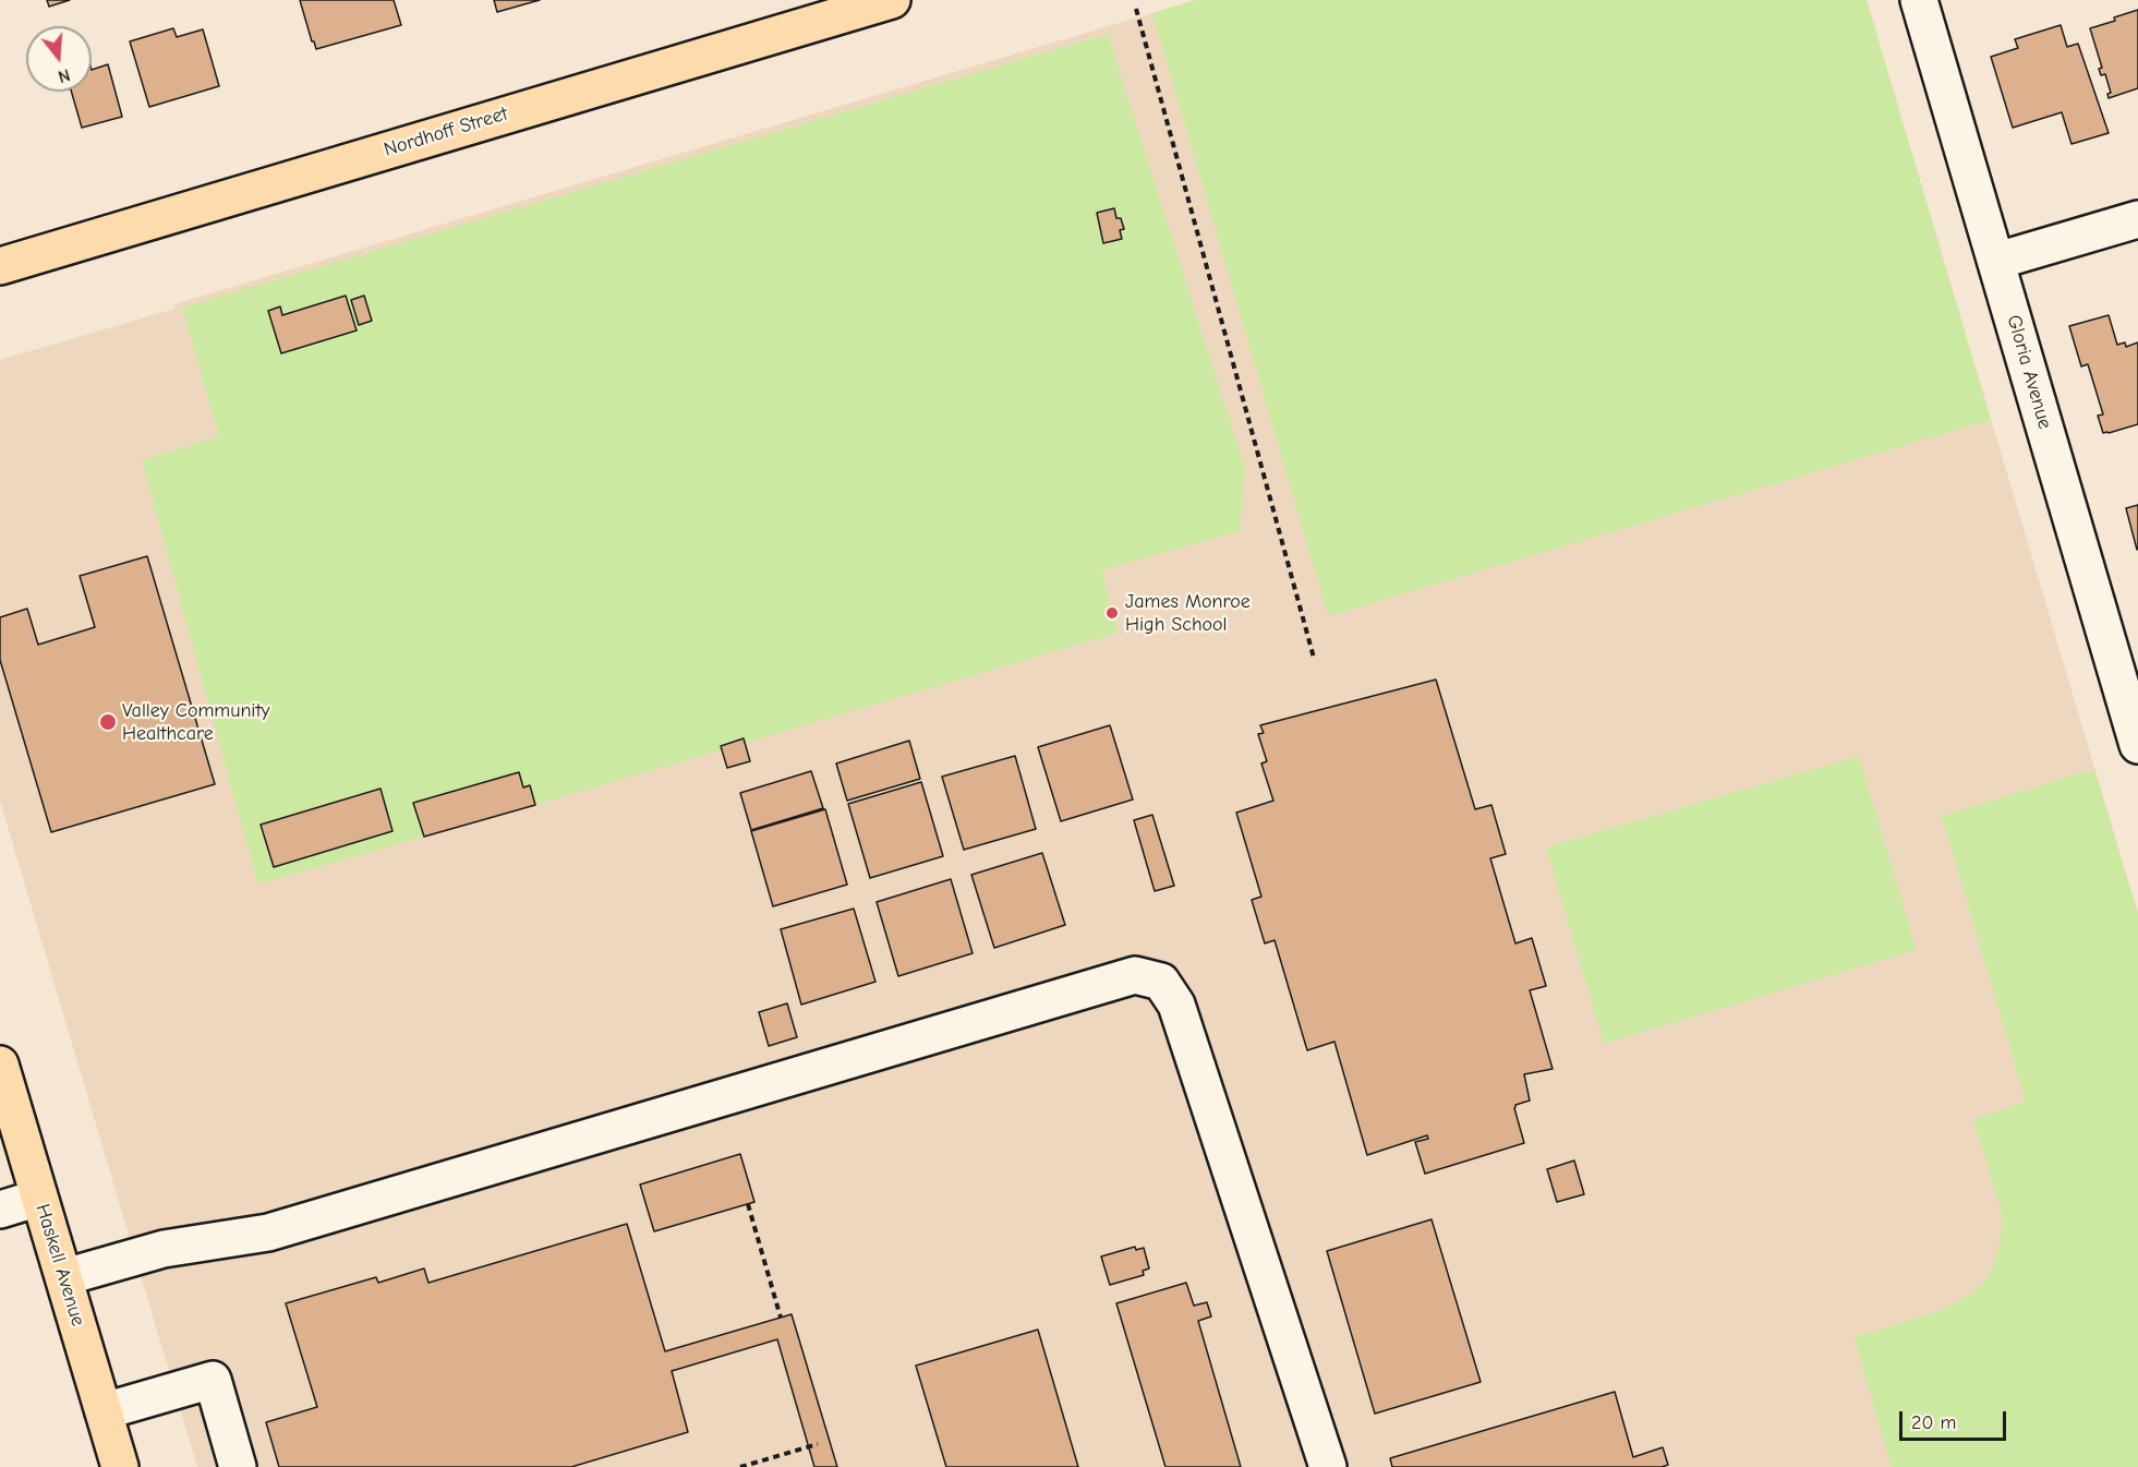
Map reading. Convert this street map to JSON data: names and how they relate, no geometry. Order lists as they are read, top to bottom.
{
  "streets": {
    "main road": ["Nordhoff Street", "Haskell Avenue"],
    "street": ["Gloria Avenue"]
  },
  "places": ["James Monroe High School", "Valley Community Healthcare"],
  "scale_bar": "20 m",
  "north": "bottom"
}
